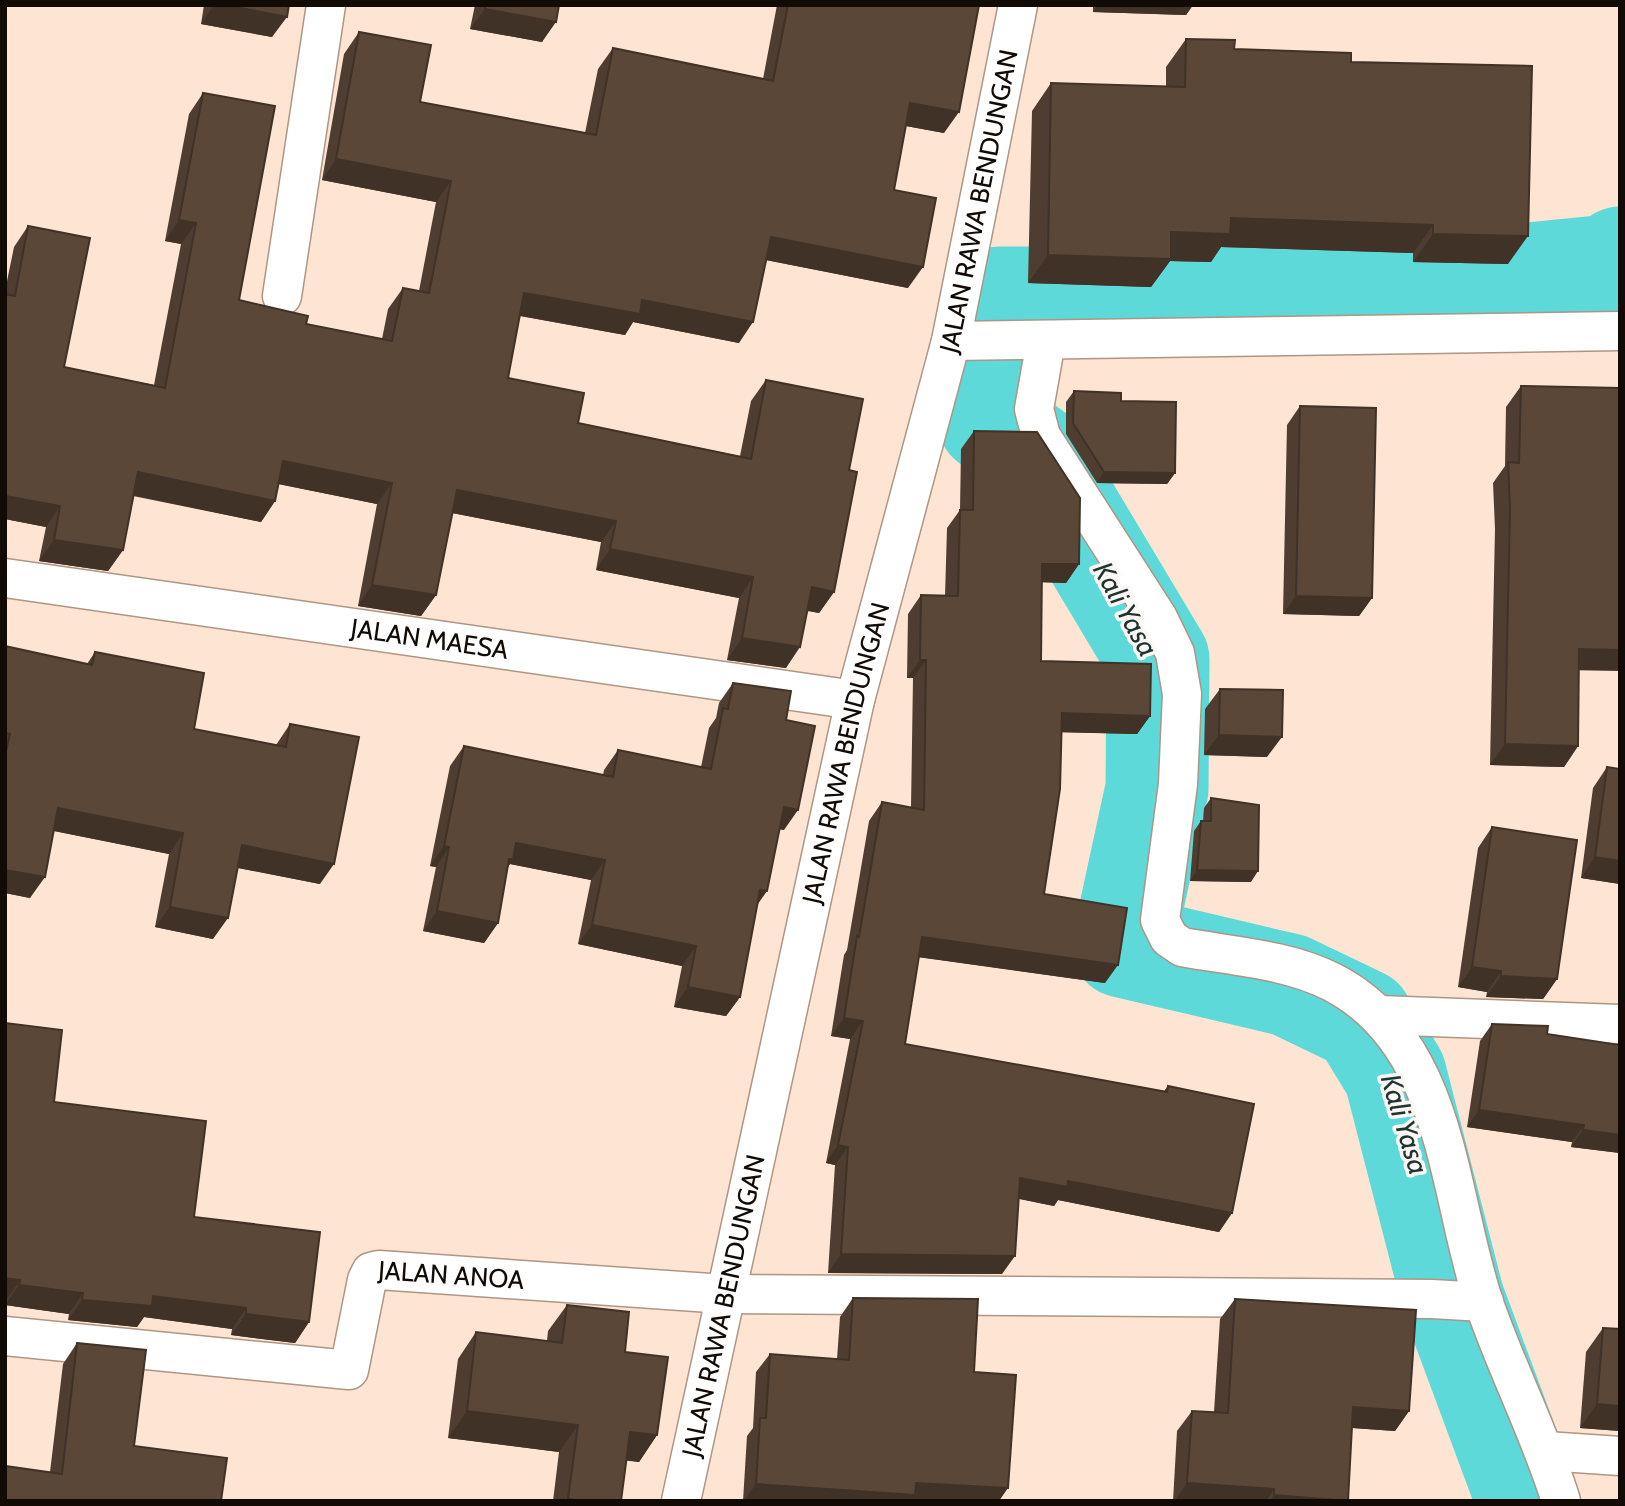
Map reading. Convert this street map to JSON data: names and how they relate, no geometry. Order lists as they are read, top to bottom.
{
  "streets": {
    "street": ["JALAN RAWA BENDUNGAN", "JALAN MAESA", "JALAN ANOA"]
  },
  "crossings": [
    ["JALAN RAWA BENDUNGAN", "JALAN MAESA"],
    ["JALAN RAWA BENDUNGAN", "JALAN ANOA"]
  ],
  "water": ["Kali Yasa"]
}
